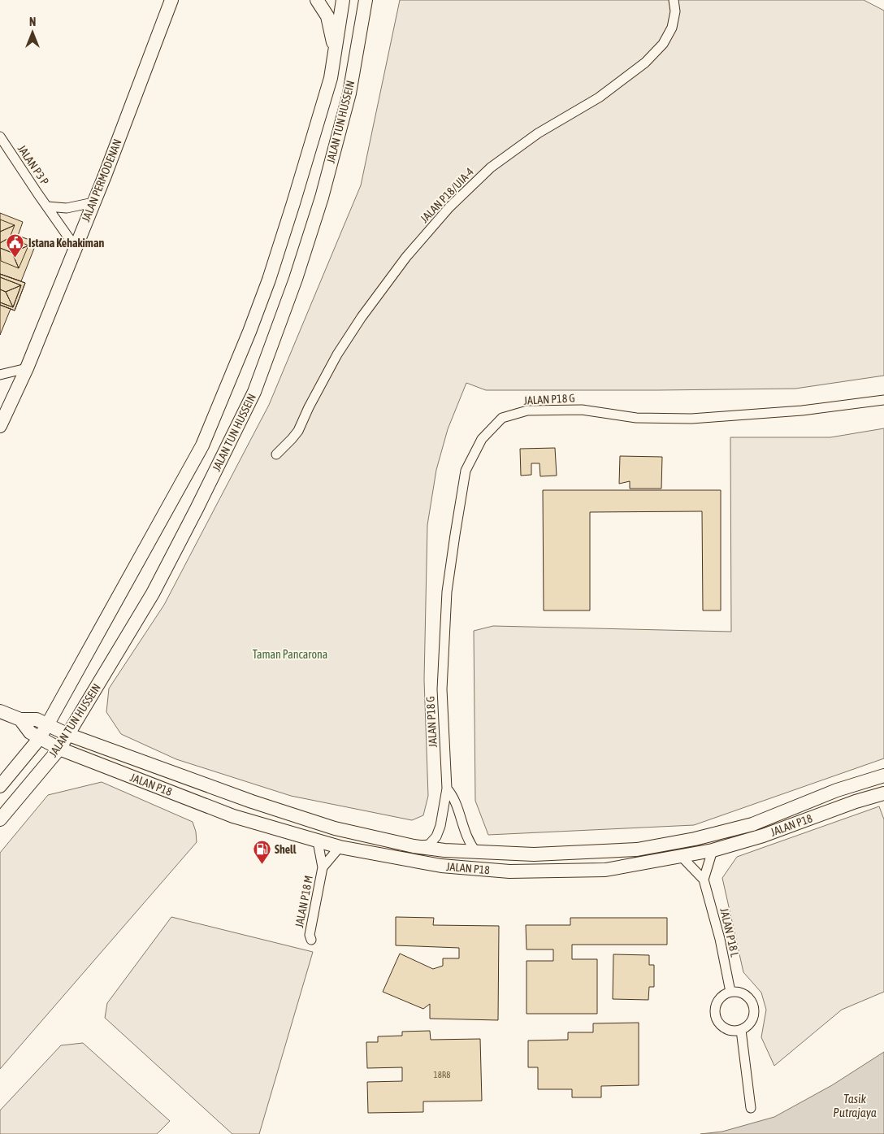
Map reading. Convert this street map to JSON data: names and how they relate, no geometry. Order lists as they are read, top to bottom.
{
  "streets": {
    "street": [
      "JALAN TUN HUSSEIN",
      "JALAN P3 P",
      "JALAN PERMODENAN",
      "JALAN P18/UIA-4",
      "JALAN P18 G",
      "JALAN P18",
      "JALAN P18 M",
      "JALAN P18 L"
    ]
  },
  "crossings": [
    ["JALAN TUN HUSSEIN", "JALAN P18"],
    ["JALAN P3 P", "JALAN PERMODENAN"],
    ["JALAN P18 G", "JALAN P18"],
    ["JALAN P18", "JALAN P18 M"],
    ["JALAN P18", "JALAN P18 L"]
  ],
  "water": ["Tasik Putrajaya"],
  "parks": ["Taman Pancarona"],
  "places": {
    "public building": ["Istana Kehakiman"],
    "fuel station": ["Shell"]
  },
  "house_numbers": ["18R8"],
  "north": "top"
}
